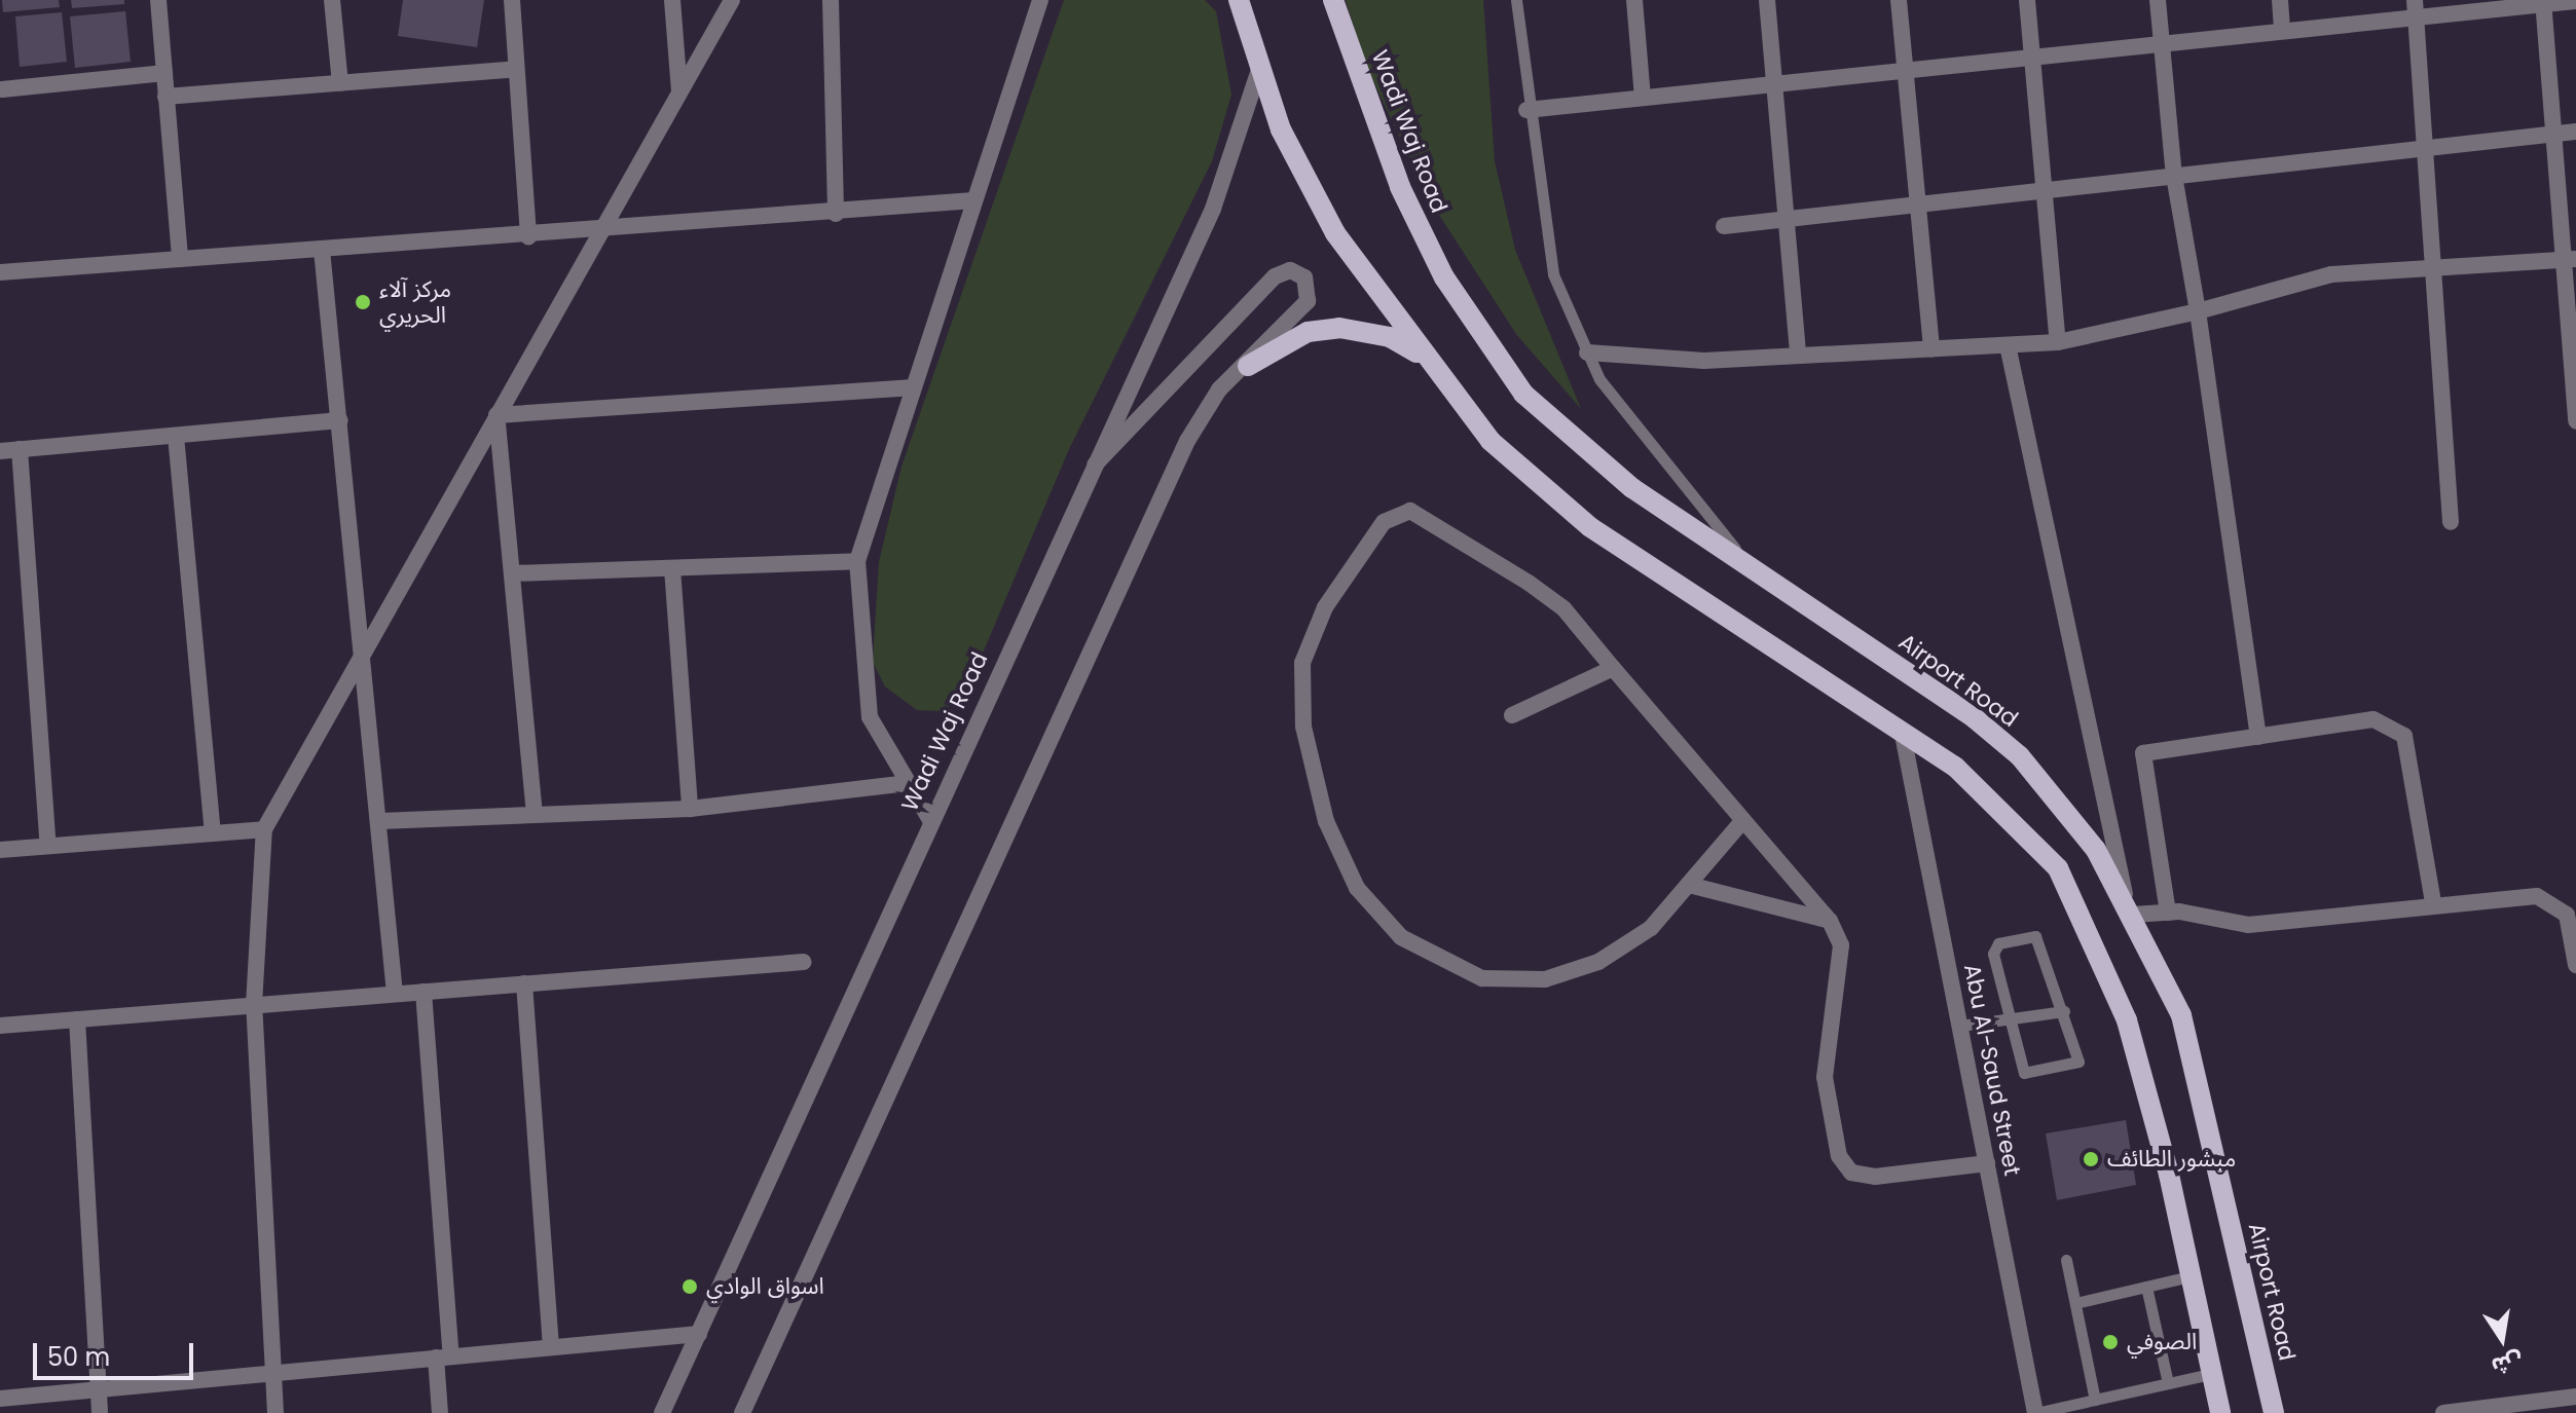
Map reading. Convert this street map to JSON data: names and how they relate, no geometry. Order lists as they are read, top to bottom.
{
  "streets": {
    "main road": ["Wadi Waj Road", "Airport Road"],
    "street": ["Abu Al-Saud Street"]
  },
  "crossings": [
    ["Wadi Waj Road", "Airport Road"]
  ],
  "places": [
    "مركز آلاء الحريري",
    "مبشور الطائف",
    "اسواق الوادي",
    "الصوفي"
  ],
  "scale_bar": "50 m",
  "north": "bottom"
}
